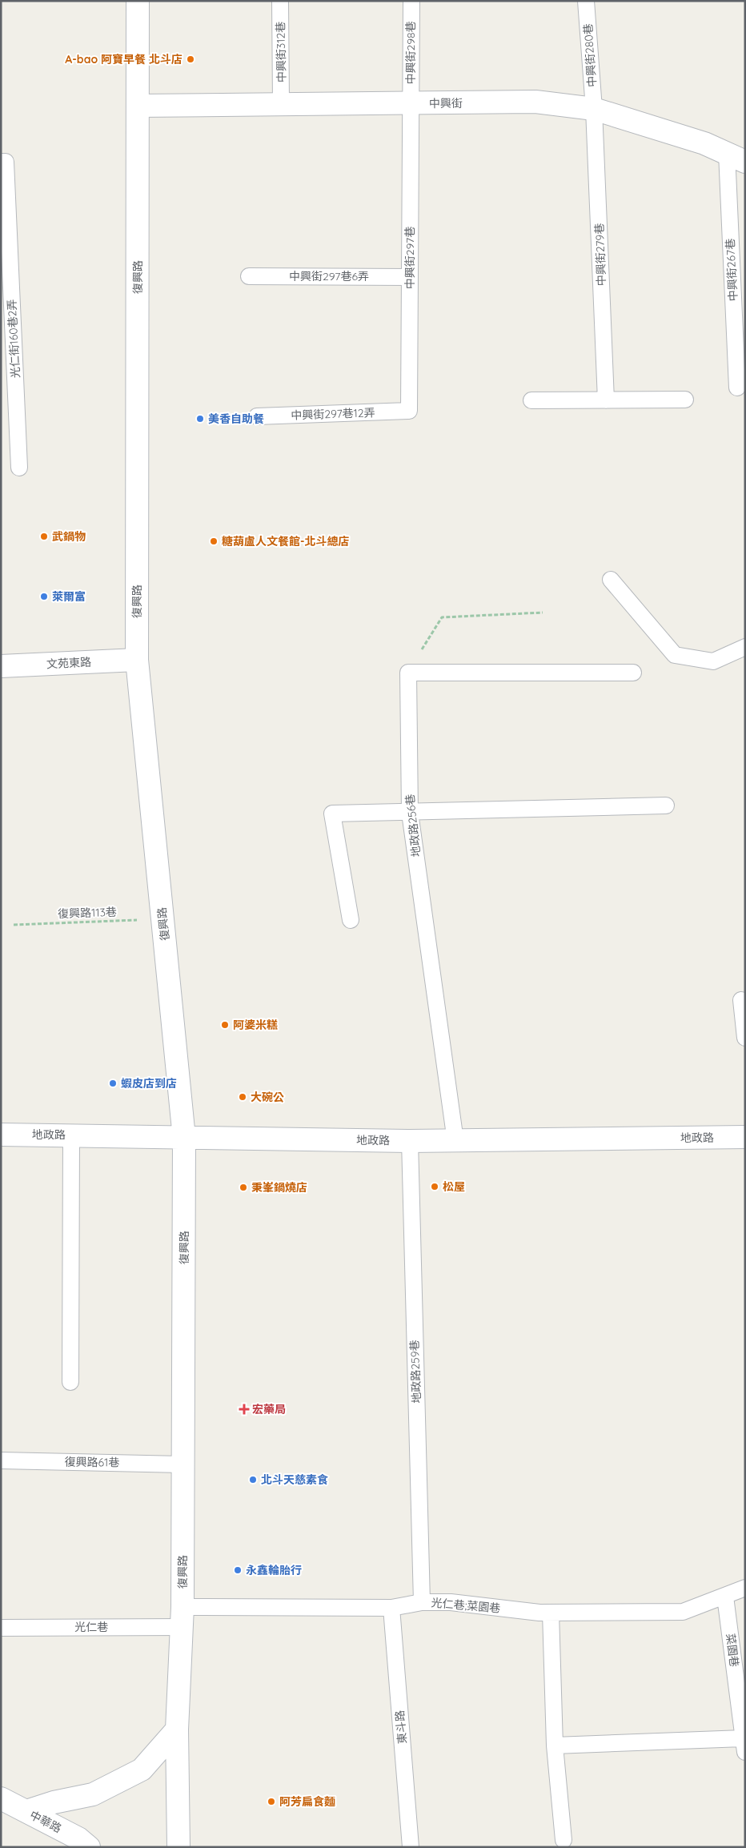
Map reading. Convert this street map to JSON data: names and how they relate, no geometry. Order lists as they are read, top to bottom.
{
  "streets": {
    "street": [
      "中興街",
      "復興路",
      "文苑東路",
      "地政路",
      "中華路"
    ],
    "lane": [
      "中興街312巷",
      "中興街298巷",
      "中興街280巷",
      "中興街279巷",
      "中興街297巷",
      "中興街267巷",
      "中興街297巷6弄",
      "光仁街160巷2弄",
      "中興街297巷12弄",
      "地政路256巷",
      "地政路259巷",
      "復興路61巷",
      "光仁巷;菜園巷",
      "光仁巷",
      "菜園巷",
      "東斗路"
    ],
    "path": ["復興路113巷"]
  },
  "crossings": [
    ["中興街312巷", "中興街"],
    ["中興街298巷", "中興街"],
    ["中興街298巷", "中興街297巷"],
    ["中興街280巷", "中興街"],
    ["中興街280巷", "中興街279巷"],
    ["中興街", "中興街279巷"],
    ["中興街", "中興街297巷"],
    ["中興街", "中興街267巷"],
    ["中興街", "復興路"],
    ["中興街297巷", "中興街297巷6弄"],
    ["中興街297巷", "中興街297巷12弄"],
    ["復興路", "文苑東路"],
    ["復興路", "復興路113巷"],
    ["復興路", "地政路"],
    ["復興路", "復興路61巷"],
    ["復興路", "光仁巷;菜園巷"],
    ["復興路", "光仁巷"],
    ["地政路256巷", "地政路"],
    ["地政路", "地政路259巷"],
    ["地政路259巷", "光仁巷;菜園巷"],
    ["光仁巷;菜園巷", "光仁巷"],
    ["光仁巷;菜園巷", "菜園巷"],
    ["光仁巷;菜園巷", "東斗路"]
  ],
  "places": {
    "other": [
      "A-bao 阿寶早餐 北斗店",
      "美香自助餐",
      "武鍋物",
      "糖葫盧人文餐館-北斗總店",
      "萊爾富",
      "阿婆米糕",
      "蝦皮店到店",
      "大碗公",
      "松屋",
      "秉峯鍋燒店",
      "北斗天慈素食",
      "永鑫輪胎行",
      "阿芳扁食麵"
    ],
    "health": ["宏藥局"]
  }
}
